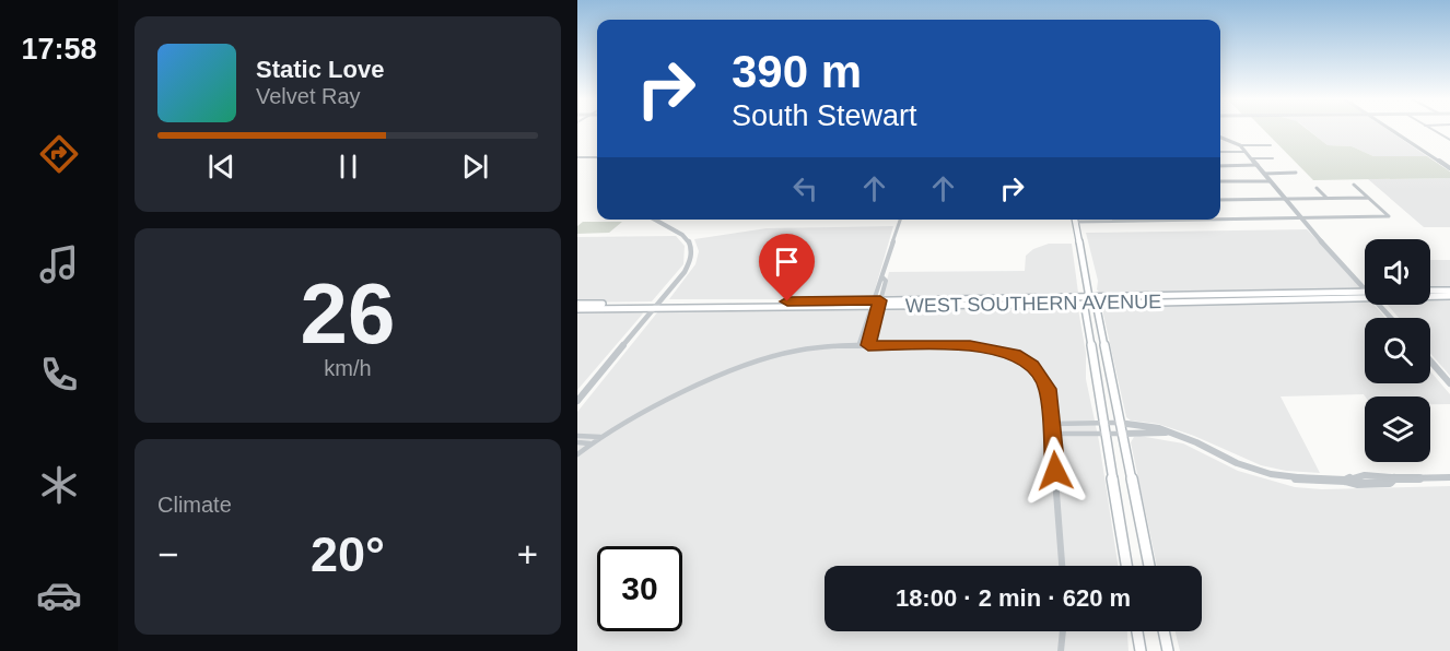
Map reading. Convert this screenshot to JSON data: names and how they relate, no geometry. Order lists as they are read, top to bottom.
{
  "streets": {
    "main road": ["WEST SOUTHERN AVENUE"]
  },
  "page": {
    "tabs": "17:58",
    "turn": ["390 m", "South Stewart"],
    "song": ["Static Love", "Velvet Ray"],
    "tile": [
      ["26", "km/h"],
      "Climate"
    ],
    "heat": ["−", "20°", "+"],
    "limit": "30",
    "trip": "18:00 · 2 min · 620 m"
  }
}
